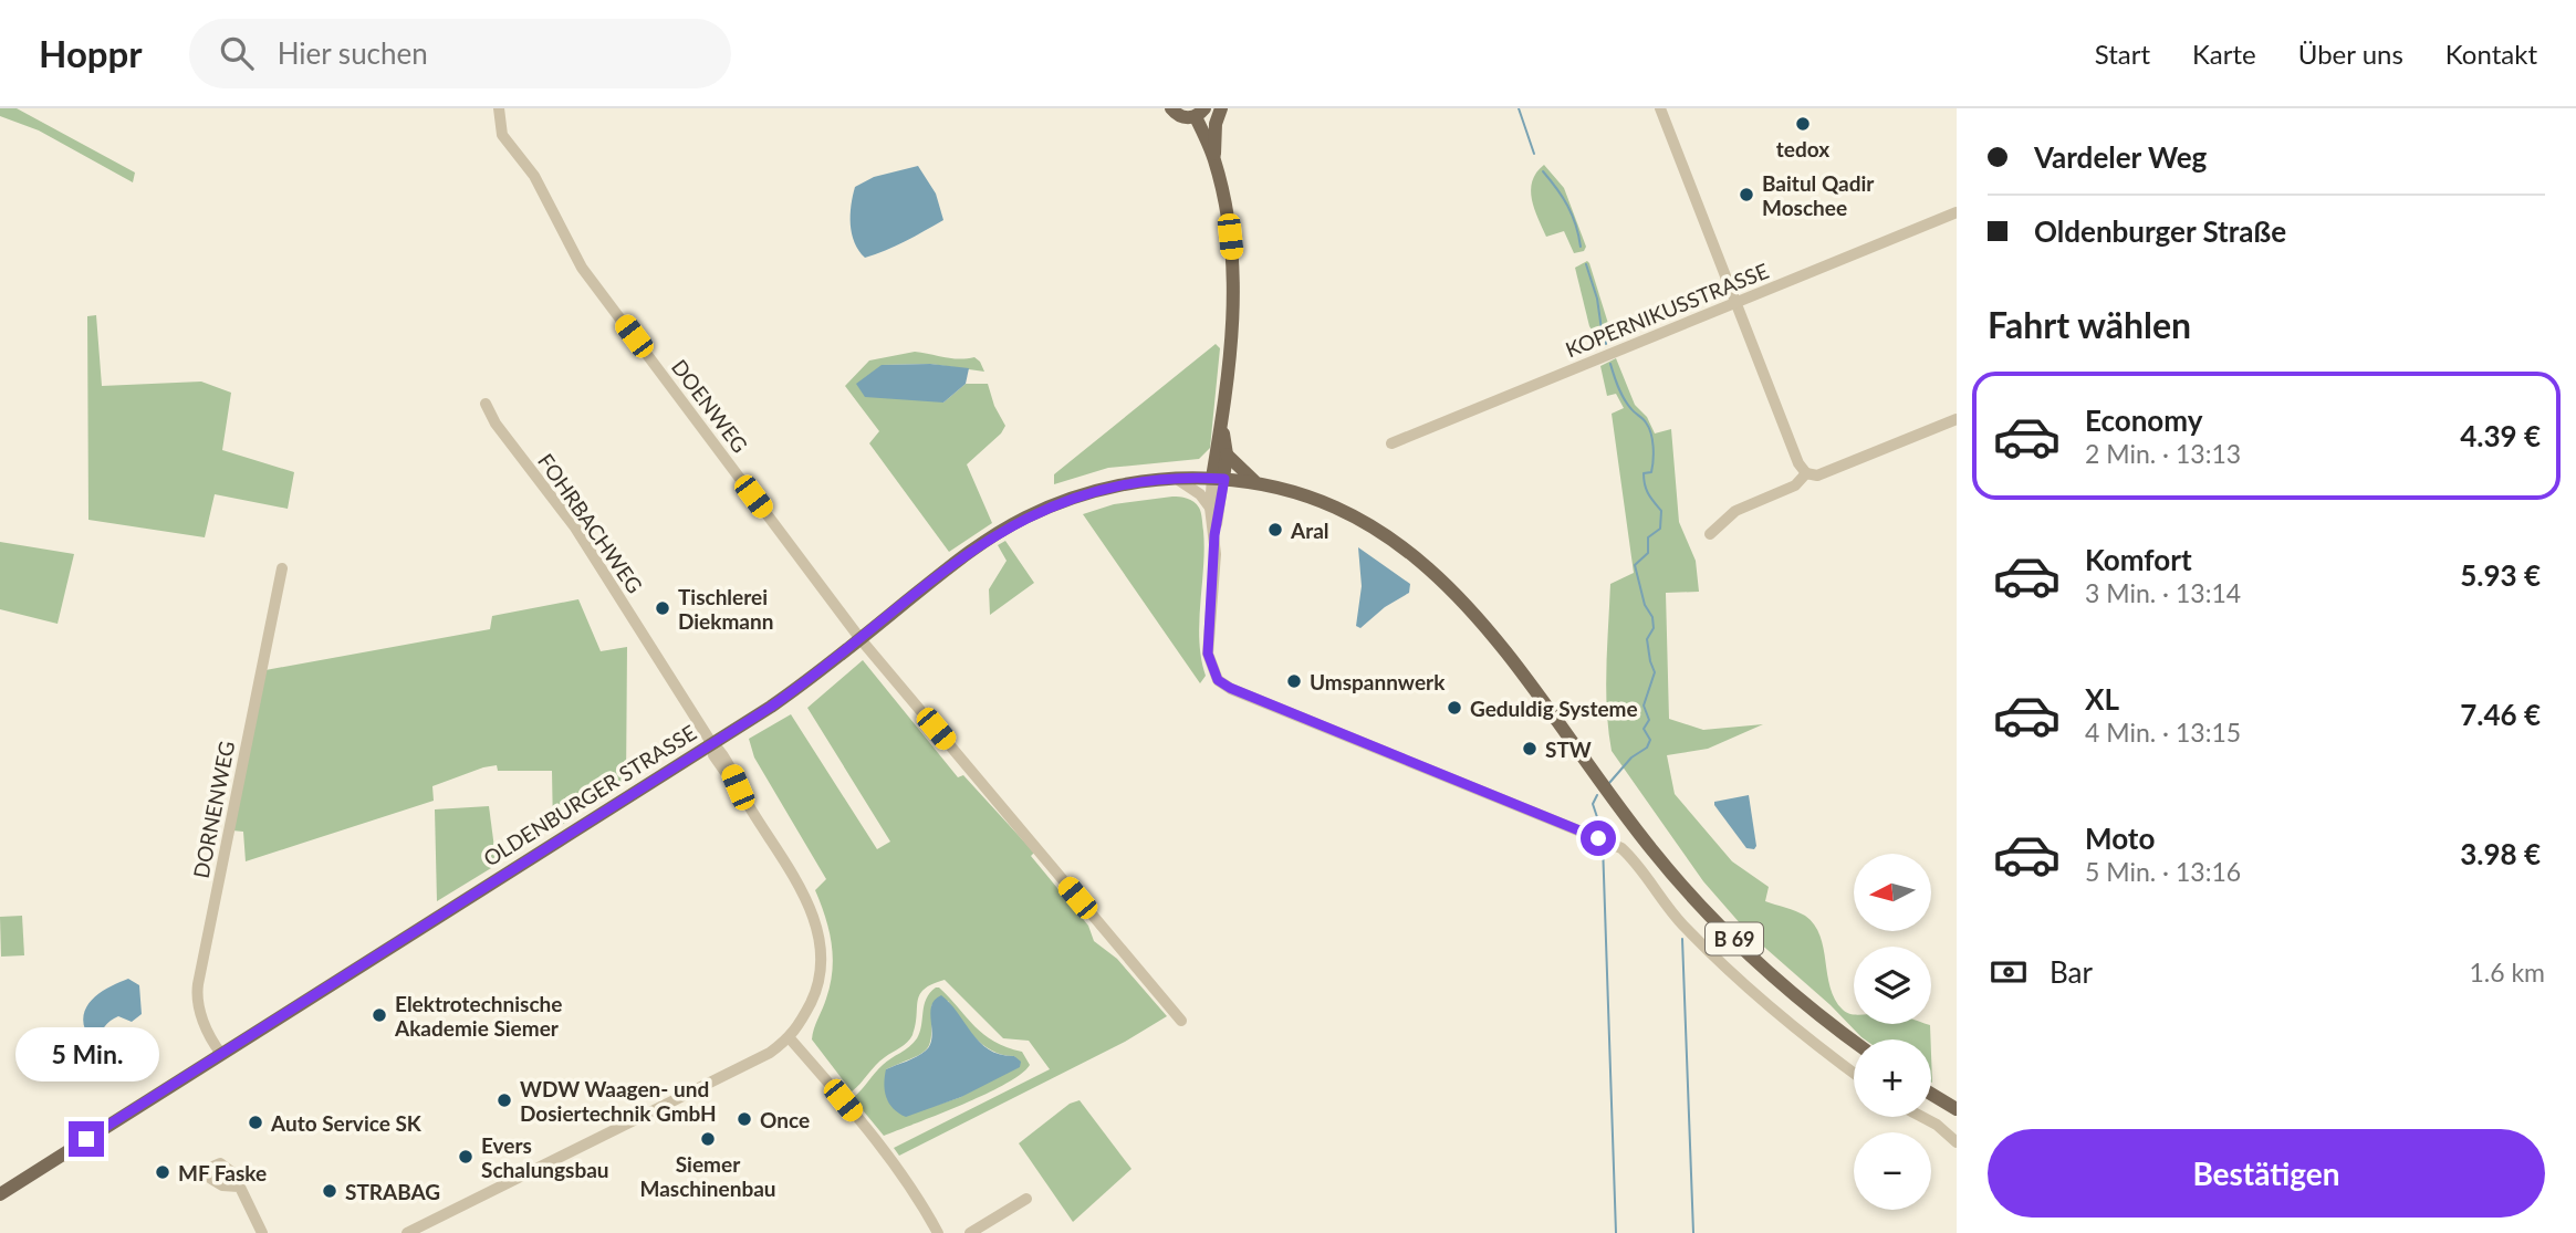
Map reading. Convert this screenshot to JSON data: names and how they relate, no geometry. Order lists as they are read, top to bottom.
{
  "streets": {
    "main road": ["OLDENBURGER STRASSE", "B 69"],
    "street": [
      "KOPERNIKUSSTRASSE",
      "DOENWEG",
      "FOHRBACHWEG",
      "DORNENWEG"
    ]
  },
  "crossings": [
    ["DOENWEG", "OLDENBURGER STRASSE"],
    ["FOHRBACHWEG", "OLDENBURGER STRASSE"],
    ["OLDENBURGER STRASSE", "DORNENWEG"],
    ["OLDENBURGER STRASSE", "B 69"]
  ],
  "places": [
    "tedox",
    "Baitul Qadir Moschee",
    "Aral",
    "Tischlerei Diekmann",
    "Umspannwerk",
    "Geduldig Systeme",
    "STW",
    "Elektrotechnische Akademie Siemer",
    "WDW Waagen- und Dosiertechnik GmbH",
    "Once",
    "Auto Service SK",
    "Siemer Maschinenbau",
    "Evers Schalungsbau",
    "MF Faske",
    "STRABAG"
  ],
  "north": "left",
  "page": {
    "header": "Hoppr",
    "search": "Hier suchen",
    "nav": [
      "Start",
      "Karte",
      "Über uns",
      "Kontakt"
    ],
    "banner": ["Vardeler Weg", "Oldenburger Straße"],
    "heading": "Fahrt wählen",
    "list": [
      {
        "name": "Economy",
        "note": "2 Min. · 13:13",
        "value": "4.39 €"
      },
      {
        "name": "Komfort",
        "note": "3 Min. · 13:14",
        "value": "5.93 €"
      },
      {
        "name": "XL",
        "note": "4 Min. · 13:15",
        "value": "7.46 €"
      },
      {
        "name": "Moto",
        "note": "5 Min. · 13:16",
        "value": "3.98 €"
      }
    ],
    "map_buttons": ["+", "−"],
    "pay": ["Bar", "1.6 km"],
    "bubble": "5 Min.",
    "buttons": "Bestätigen"
  }
}
